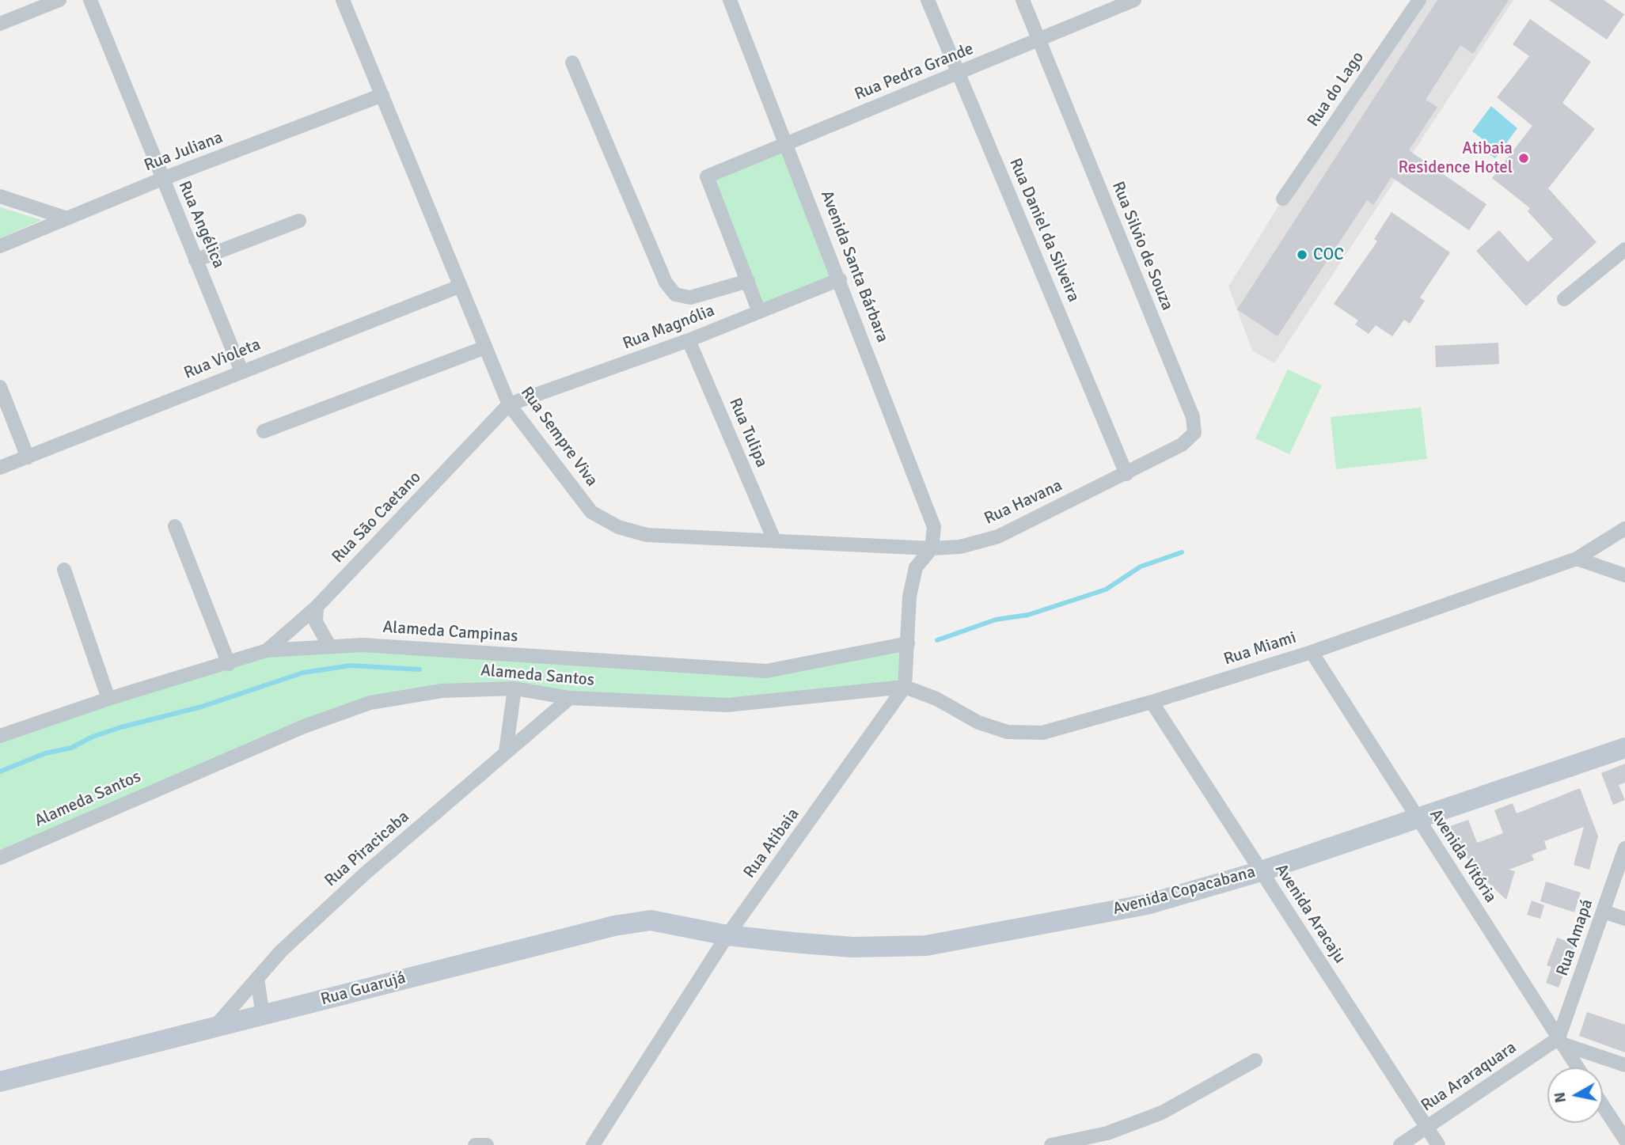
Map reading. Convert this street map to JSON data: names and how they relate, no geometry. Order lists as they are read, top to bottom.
{
  "streets": {
    "street": [
      "Rua Pedra Grande",
      "Rua do Lago",
      "Rua Juliana",
      "Rua Angélica",
      "Rua Daniel da Silveira",
      "Rua Silvio de Souza",
      "Avenida Santa Bárbara",
      "Rua Magnólia",
      "Rua Violeta",
      "Rua Tulipa",
      "Rua Sempre Viva",
      "Rua Havana",
      "Rua São Caetano",
      "Alameda Campinas",
      "Rua Miami",
      "Alameda Santos",
      "Rua Atibaia",
      "Rua Piracicaba",
      "Avenida Vitória",
      "Avenida Copacabana",
      "Avenida Aracaju",
      "Rua Amapá",
      "Rua Guarujá",
      "Rua Araraquara"
    ]
  },
  "crossings": [
    ["Rua Pedra Grande", "Rua Daniel da Silveira"],
    ["Rua Pedra Grande", "Rua Silvio de Souza"],
    ["Rua Pedra Grande", "Avenida Santa Bárbara"],
    ["Rua Juliana", "Rua Angélica"],
    ["Rua Juliana", "Rua Sempre Viva"],
    ["Rua Angélica", "Rua Violeta"],
    ["Rua Daniel da Silveira", "Rua Silvio de Souza"],
    ["Rua Daniel da Silveira", "Rua Havana"],
    ["Rua Silvio de Souza", "Rua Havana"],
    ["Avenida Santa Bárbara", "Rua Magnólia"],
    ["Avenida Santa Bárbara", "Rua Sempre Viva"],
    ["Avenida Santa Bárbara", "Rua Havana"],
    ["Rua Magnólia", "Rua Tulipa"],
    ["Rua Magnólia", "Rua Sempre Viva"],
    ["Rua Magnólia", "Rua São Caetano"],
    ["Rua Violeta", "Rua Sempre Viva"],
    ["Rua Tulipa", "Rua Sempre Viva"],
    ["Rua Sempre Viva", "Rua Havana"],
    ["Rua Sempre Viva", "Rua São Caetano"],
    ["Rua São Caetano", "Alameda Campinas"],
    ["Rua Miami", "Alameda Santos"],
    ["Rua Miami", "Rua Atibaia"],
    ["Rua Miami", "Avenida Vitória"],
    ["Rua Miami", "Avenida Aracaju"],
    ["Alameda Santos", "Rua Atibaia"],
    ["Alameda Santos", "Rua Piracicaba"],
    ["Rua Atibaia", "Avenida Copacabana"],
    ["Rua Atibaia", "Rua Guarujá"],
    ["Rua Piracicaba", "Rua Guarujá"],
    ["Avenida Vitória", "Avenida Copacabana"],
    ["Avenida Vitória", "Rua Amapá"],
    ["Avenida Vitória", "Rua Araraquara"],
    ["Avenida Copacabana", "Avenida Aracaju"],
    ["Avenida Copacabana", "Rua Guarujá"],
    ["Avenida Aracaju", "Rua Araraquara"],
    ["Rua Amapá", "Rua Araraquara"]
  ],
  "places": ["Atibaia Residence Hotel", "COC"],
  "north": "left"
}
